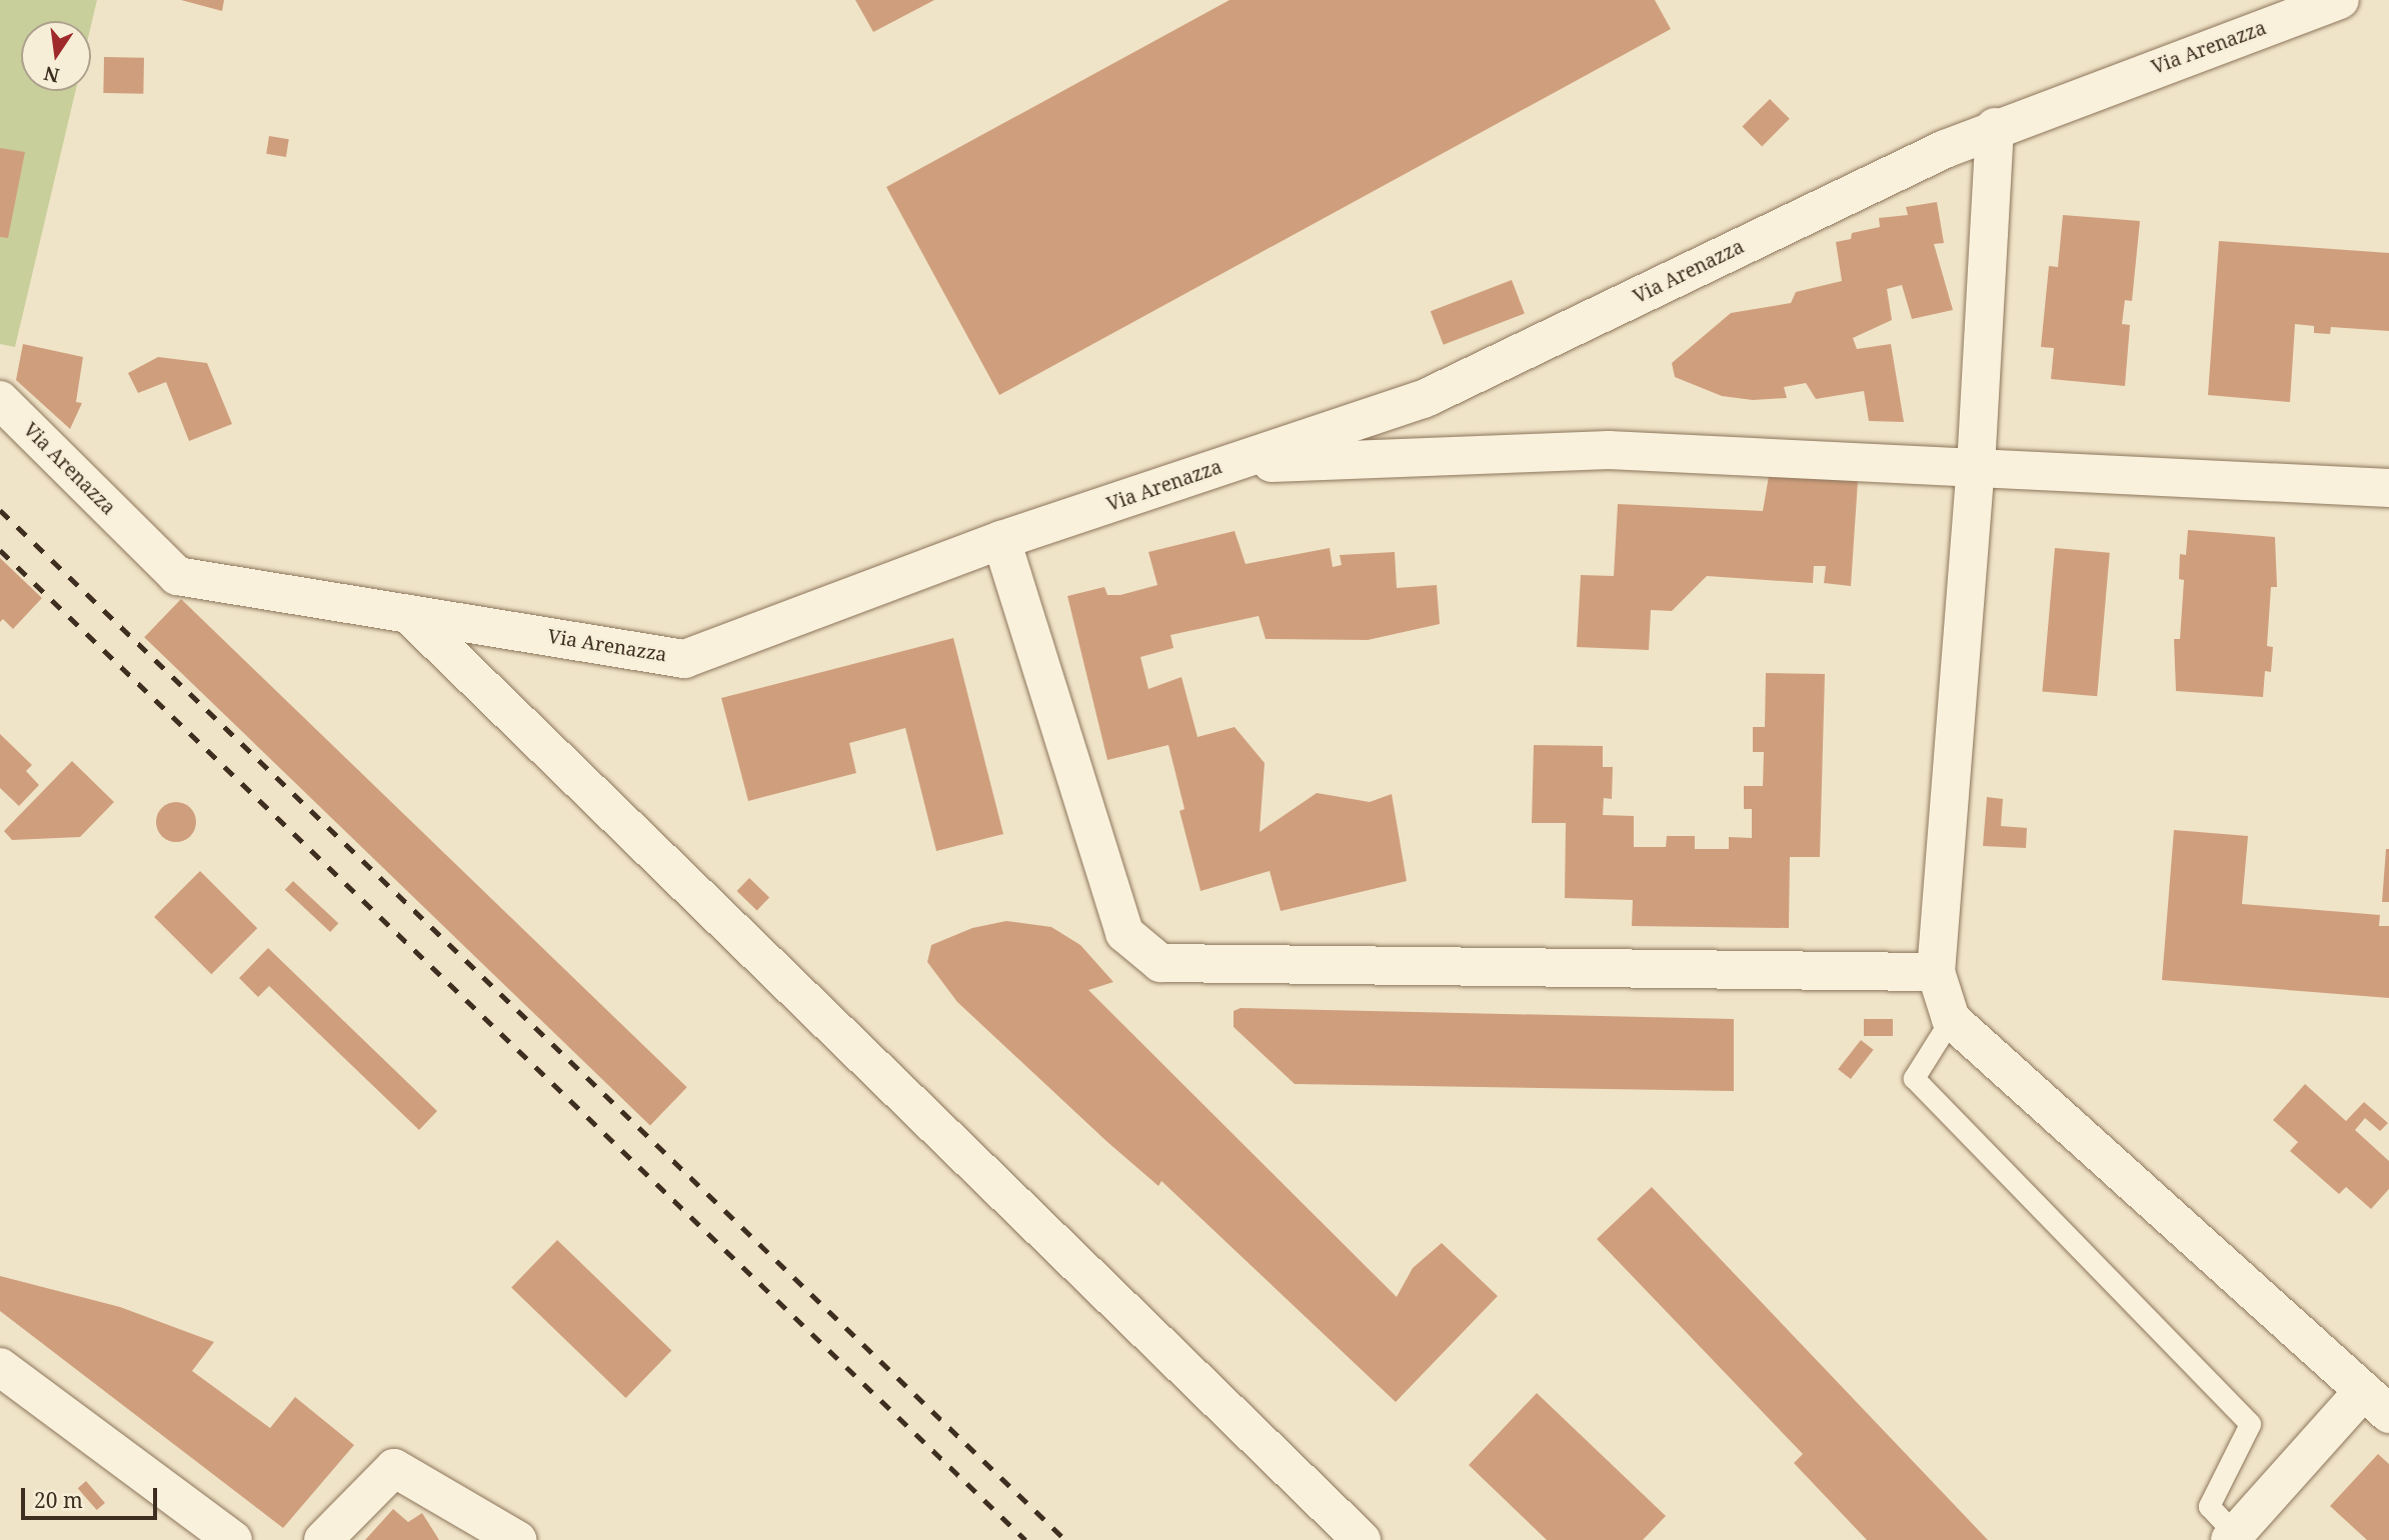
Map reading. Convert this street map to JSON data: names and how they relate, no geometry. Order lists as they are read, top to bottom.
{
  "streets": {
    "street": ["Via Arenazza"]
  },
  "scale_bar": "20 m",
  "north": "bottom"
}
